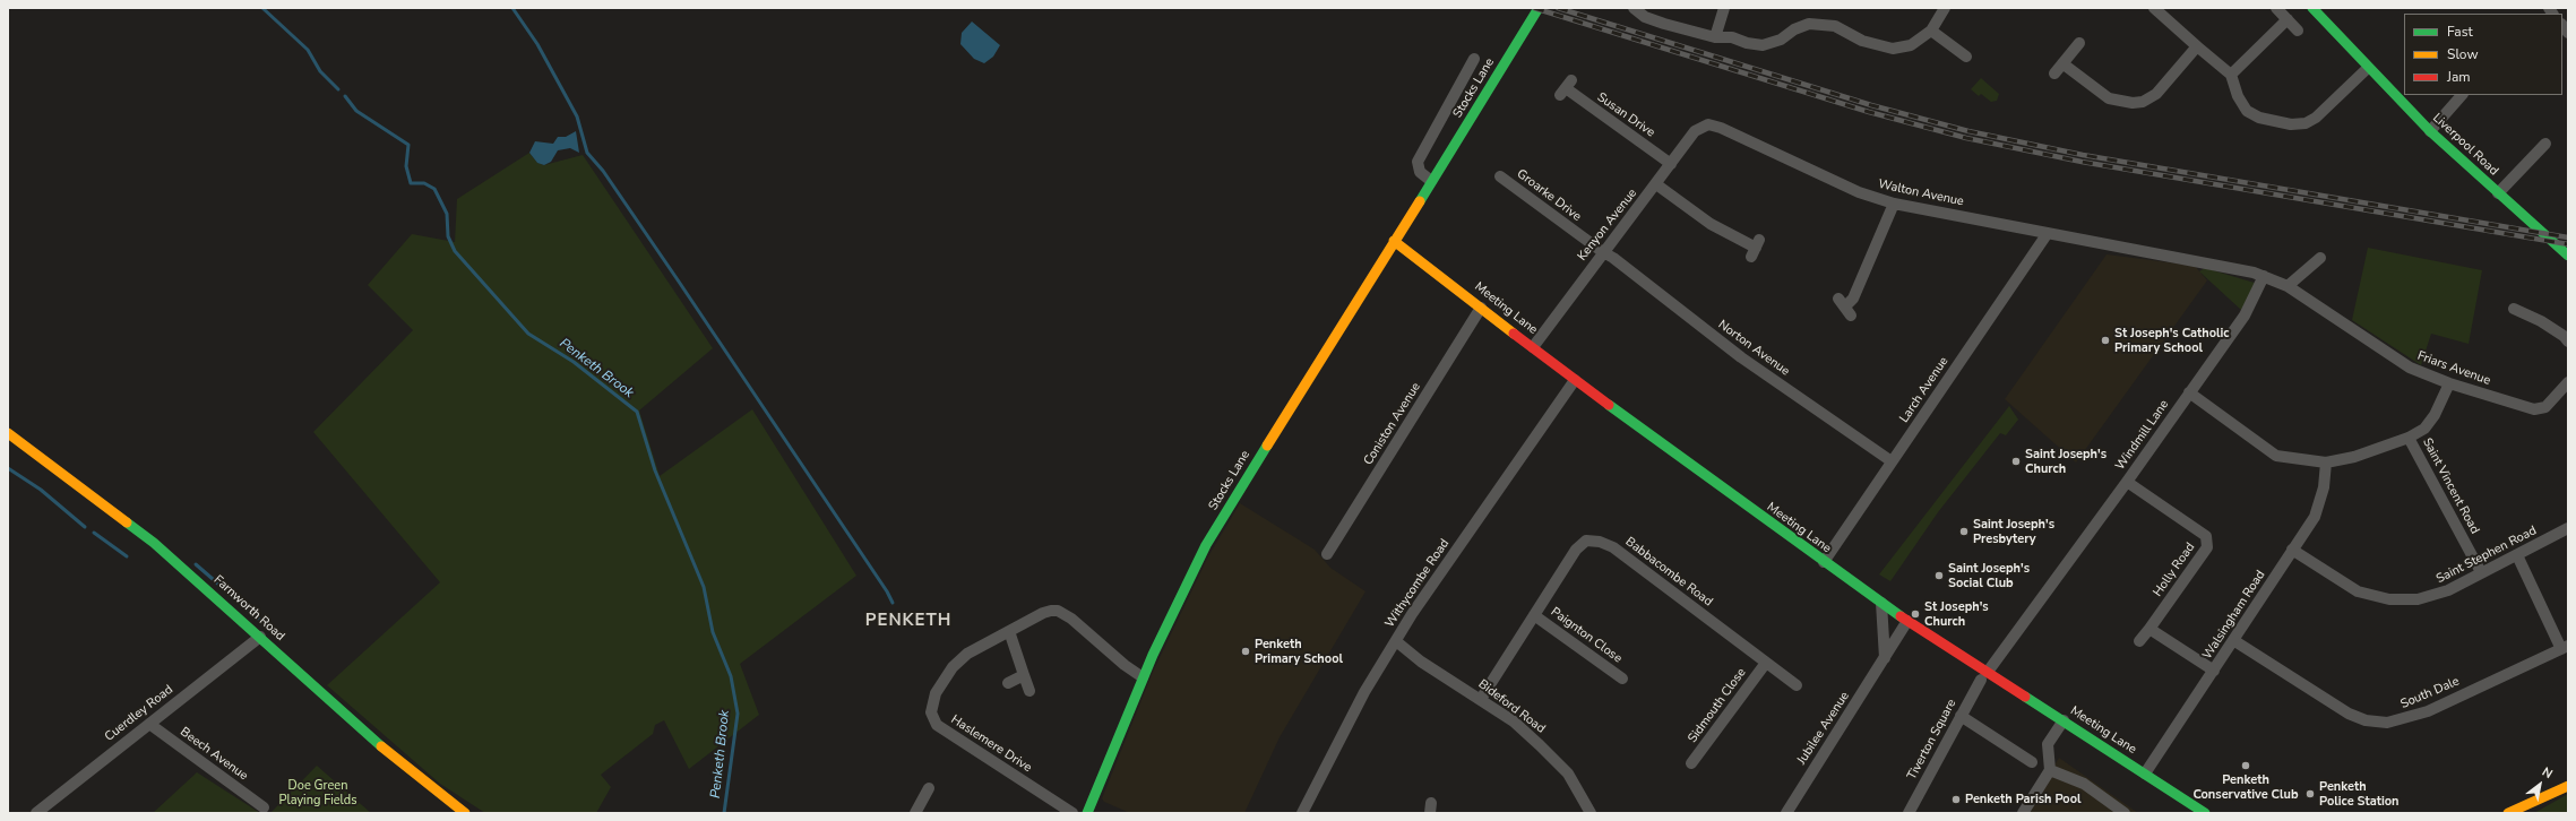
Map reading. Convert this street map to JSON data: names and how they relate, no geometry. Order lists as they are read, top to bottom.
{
  "streets": {
    "main road": [
      "Stocks Lane",
      "Liverpool Road",
      "Meeting Lane",
      "Farnworth Road"
    ],
    "street": [
      "Susan Drive",
      "Walton Avenue",
      "Groarke Drive",
      "Kenyon Avenue",
      "Norton Avenue",
      "Friars Avenue",
      "Larch Avenue",
      "Coniston Avenue",
      "Windmill Lane",
      "Saint Vincent Road",
      "Saint Stephen Road",
      "Holly Road",
      "Babbacombe Road",
      "Withycombe Road",
      "Walsingham Road",
      "Paignton Close",
      "South Dale",
      "Sidmouth Close",
      "Bideford Road",
      "Cuerdley Road",
      "Jubilee Avenue",
      "Tiverton Square",
      "Haslemere Drive",
      "Beech Avenue"
    ]
  },
  "crossings": [
    ["Stocks Lane", "Meeting Lane"],
    ["Stocks Lane", "Haslemere Drive"],
    ["Susan Drive", "Kenyon Avenue"],
    ["Walton Avenue", "Kenyon Avenue"],
    ["Walton Avenue", "Friars Avenue"],
    ["Walton Avenue", "Larch Avenue"],
    ["Groarke Drive", "Kenyon Avenue"],
    ["Groarke Drive", "Norton Avenue"],
    ["Kenyon Avenue", "Meeting Lane"],
    ["Kenyon Avenue", "Norton Avenue"],
    ["Meeting Lane", "Larch Avenue"],
    ["Meeting Lane", "Coniston Avenue"],
    ["Meeting Lane", "Windmill Lane"],
    ["Meeting Lane", "Withycombe Road"],
    ["Meeting Lane", "Walsingham Road"],
    ["Meeting Lane", "Jubilee Avenue"],
    ["Meeting Lane", "Tiverton Square"],
    ["Norton Avenue", "Larch Avenue"],
    ["Friars Avenue", "Windmill Lane"],
    ["Windmill Lane", "Holly Road"],
    ["Windmill Lane", "Tiverton Square"],
    ["Saint Vincent Road", "Saint Stephen Road"],
    ["Saint Stephen Road", "Walsingham Road"],
    ["Babbacombe Road", "Paignton Close"],
    ["Babbacombe Road", "Sidmouth Close"],
    ["Babbacombe Road", "Bideford Road"],
    ["Withycombe Road", "Bideford Road"],
    ["Farnworth Road", "Cuerdley Road"],
    ["Walsingham Road", "South Dale"],
    ["Cuerdley Road", "Beech Avenue"]
  ],
  "districts": ["PENKETH"],
  "water": ["Penketh Brook"],
  "parks": ["Doe Green Playing Fields"],
  "places": [
    "St Joseph's Catholic Primary School",
    "Saint Joseph's Church",
    "Saint Joseph's Presbytery",
    "Saint Joseph's Social Club",
    "St Joseph's Church",
    "Penketh Primary School",
    "Penketh Conservative Club",
    "Penketh Police Station",
    "Penketh Parish Pool"
  ],
  "legend": ["Fast", "Slow", "Jam"],
  "north": "top right"
}
